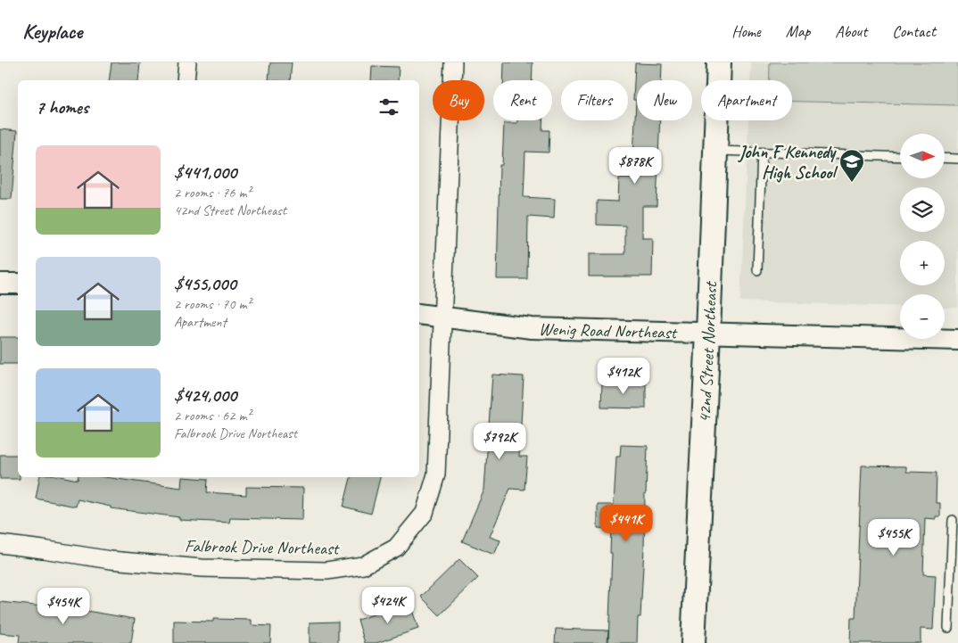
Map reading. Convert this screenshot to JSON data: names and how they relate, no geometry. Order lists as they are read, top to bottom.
{
  "streets": {
    "main road": ["42nd Street Northeast"],
    "street": ["Wenig Road Northeast", "Falbrook Drive Northeast"]
  },
  "crossings": [
    ["Wenig Road Northeast", "42nd Street Northeast"],
    ["Wenig Road Northeast", "Falbrook Drive Northeast"]
  ],
  "places": {
    "school or university": ["John F Kennedy High School"]
  },
  "north": "right",
  "page": {
    "header": "Keyplace",
    "nav": [
      "Home",
      "Map",
      "About",
      "Contact"
    ],
    "chip": [
      "Buy",
      "Rent",
      "Filters",
      "New",
      "Apartment"
    ],
    "heading": "7 homes",
    "map_buttons": ["+", "−"],
    "list": [
      {
        "name": "$441,000",
        "note": "2 rooms · 76 m² · 42nd Street Northeast"
      },
      {
        "name": "$455,000",
        "note": "2 rooms · 70 m² · Apartment"
      },
      {
        "name": "$424,000",
        "note": "2 rooms · 62 m² · Falbrook Drive Northeast"
      }
    ],
    "price": [
      "$878K",
      "$412K",
      "$792K",
      "$441K",
      "$455K",
      "$424K",
      "$454K"
    ]
  }
}
